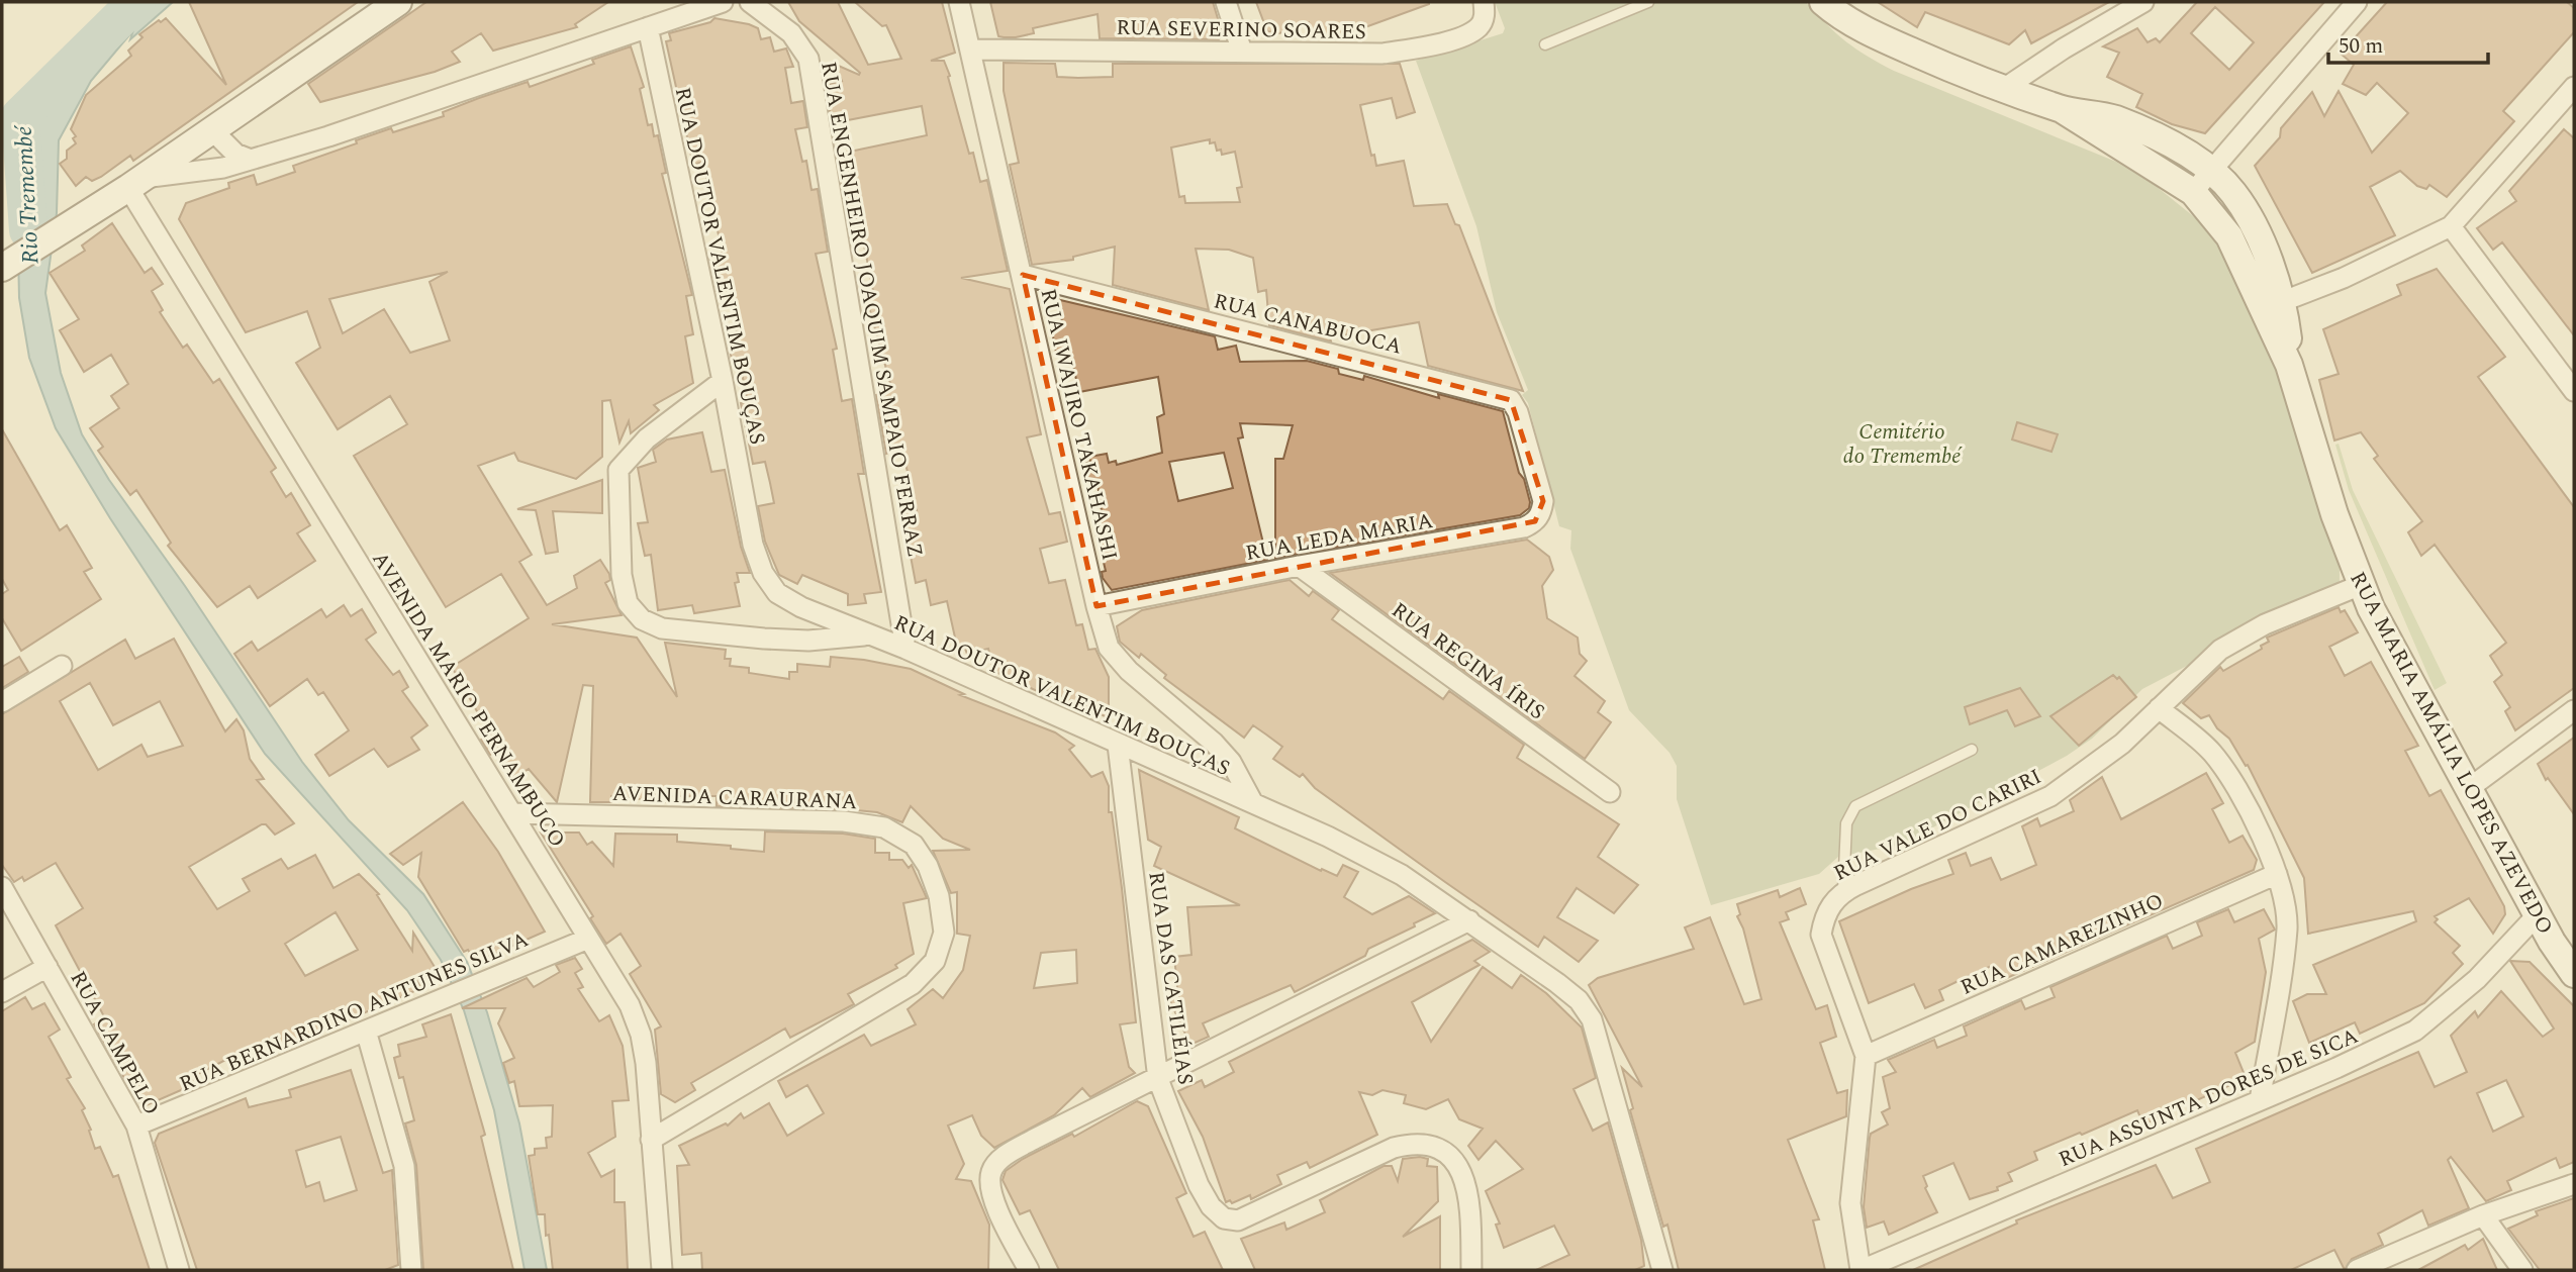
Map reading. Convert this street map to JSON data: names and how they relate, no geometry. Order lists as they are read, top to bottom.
{
  "streets": {
    "main road": ["RUA MARIA AMÁLIA LOPES AZEVEDO"],
    "street": [
      "RUA SEVERINO SOARES",
      "RUA DOUTOR VALENTIM BOUÇAS",
      "RUA ENGENHEIRO JOAQUIM SAMPAIO FERRAZ",
      "RUA CANABUOCA",
      "RUA IWAJIRO TAKAHASHI",
      "RUA LEDA MARIA",
      "RUA REGINA ÍRIS",
      "AVENIDA MARIO PERNAMBUCO",
      "AVENIDA CARAURANA",
      "RUA VALE DO CARIRI",
      "RUA CAMAREZINHO",
      "RUA DAS CATILÉIAS",
      "RUA BERNARDINO ANTUNES SILVA",
      "RUA CAMPELO",
      "RUA ASSUNTA DORES DE SICA"
    ]
  },
  "crossings": [
    ["RUA SEVERINO SOARES", "RUA IWAJIRO TAKAHASHI"],
    ["RUA DOUTOR VALENTIM BOUÇAS", "RUA ENGENHEIRO JOAQUIM SAMPAIO FERRAZ"],
    ["RUA DOUTOR VALENTIM BOUÇAS", "RUA IWAJIRO TAKAHASHI"],
    ["RUA DOUTOR VALENTIM BOUÇAS", "RUA DAS CATILÉIAS"],
    ["RUA CANABUOCA", "RUA IWAJIRO TAKAHASHI"],
    ["RUA CANABUOCA", "RUA LEDA MARIA"],
    ["RUA IWAJIRO TAKAHASHI", "RUA LEDA MARIA"],
    ["RUA LEDA MARIA", "RUA REGINA ÍRIS"],
    ["AVENIDA MARIO PERNAMBUCO", "AVENIDA CARAURANA"],
    ["AVENIDA MARIO PERNAMBUCO", "RUA BERNARDINO ANTUNES SILVA"],
    ["RUA MARIA AMÁLIA LOPES AZEVEDO", "RUA VALE DO CARIRI"],
    ["RUA MARIA AMÁLIA LOPES AZEVEDO", "RUA ASSUNTA DORES DE SICA"],
    ["RUA VALE DO CARIRI", "RUA CAMAREZINHO"],
    ["RUA VALE DO CARIRI", "RUA ASSUNTA DORES DE SICA"],
    ["RUA BERNARDINO ANTUNES SILVA", "RUA CAMPELO"]
  ],
  "water": ["Rio Tremembé"],
  "parks": ["Cemitério do Tremembé"],
  "scale_bar": "50 m"
}
